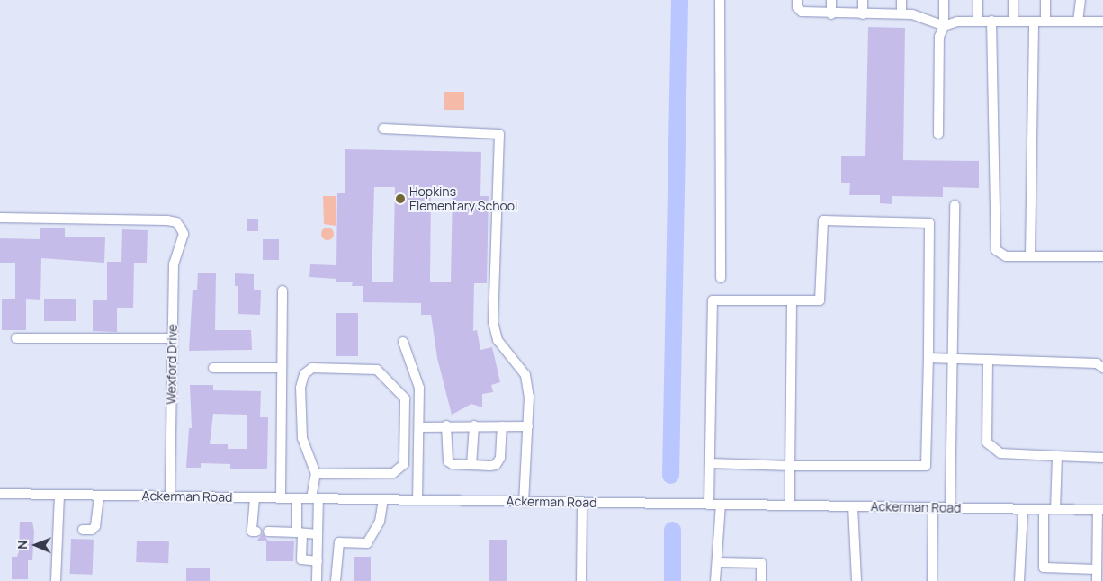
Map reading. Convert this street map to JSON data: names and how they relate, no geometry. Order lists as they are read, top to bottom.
{
  "streets": {
    "street": ["Wexford Drive", "Ackerman Road"]
  },
  "crossings": [
    ["Wexford Drive", "Ackerman Road"]
  ],
  "places": ["Hopkins Elementary School"],
  "north": "left"
}
